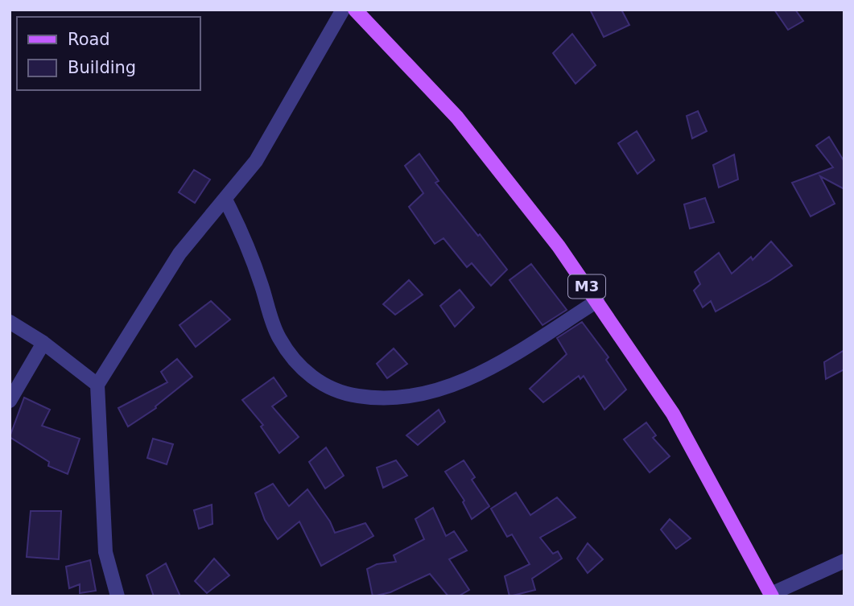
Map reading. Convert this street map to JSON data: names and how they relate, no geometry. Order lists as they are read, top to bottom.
{
  "streets": {
    "main road": ["M3"]
  },
  "legend": ["Road", "Building"]
}
